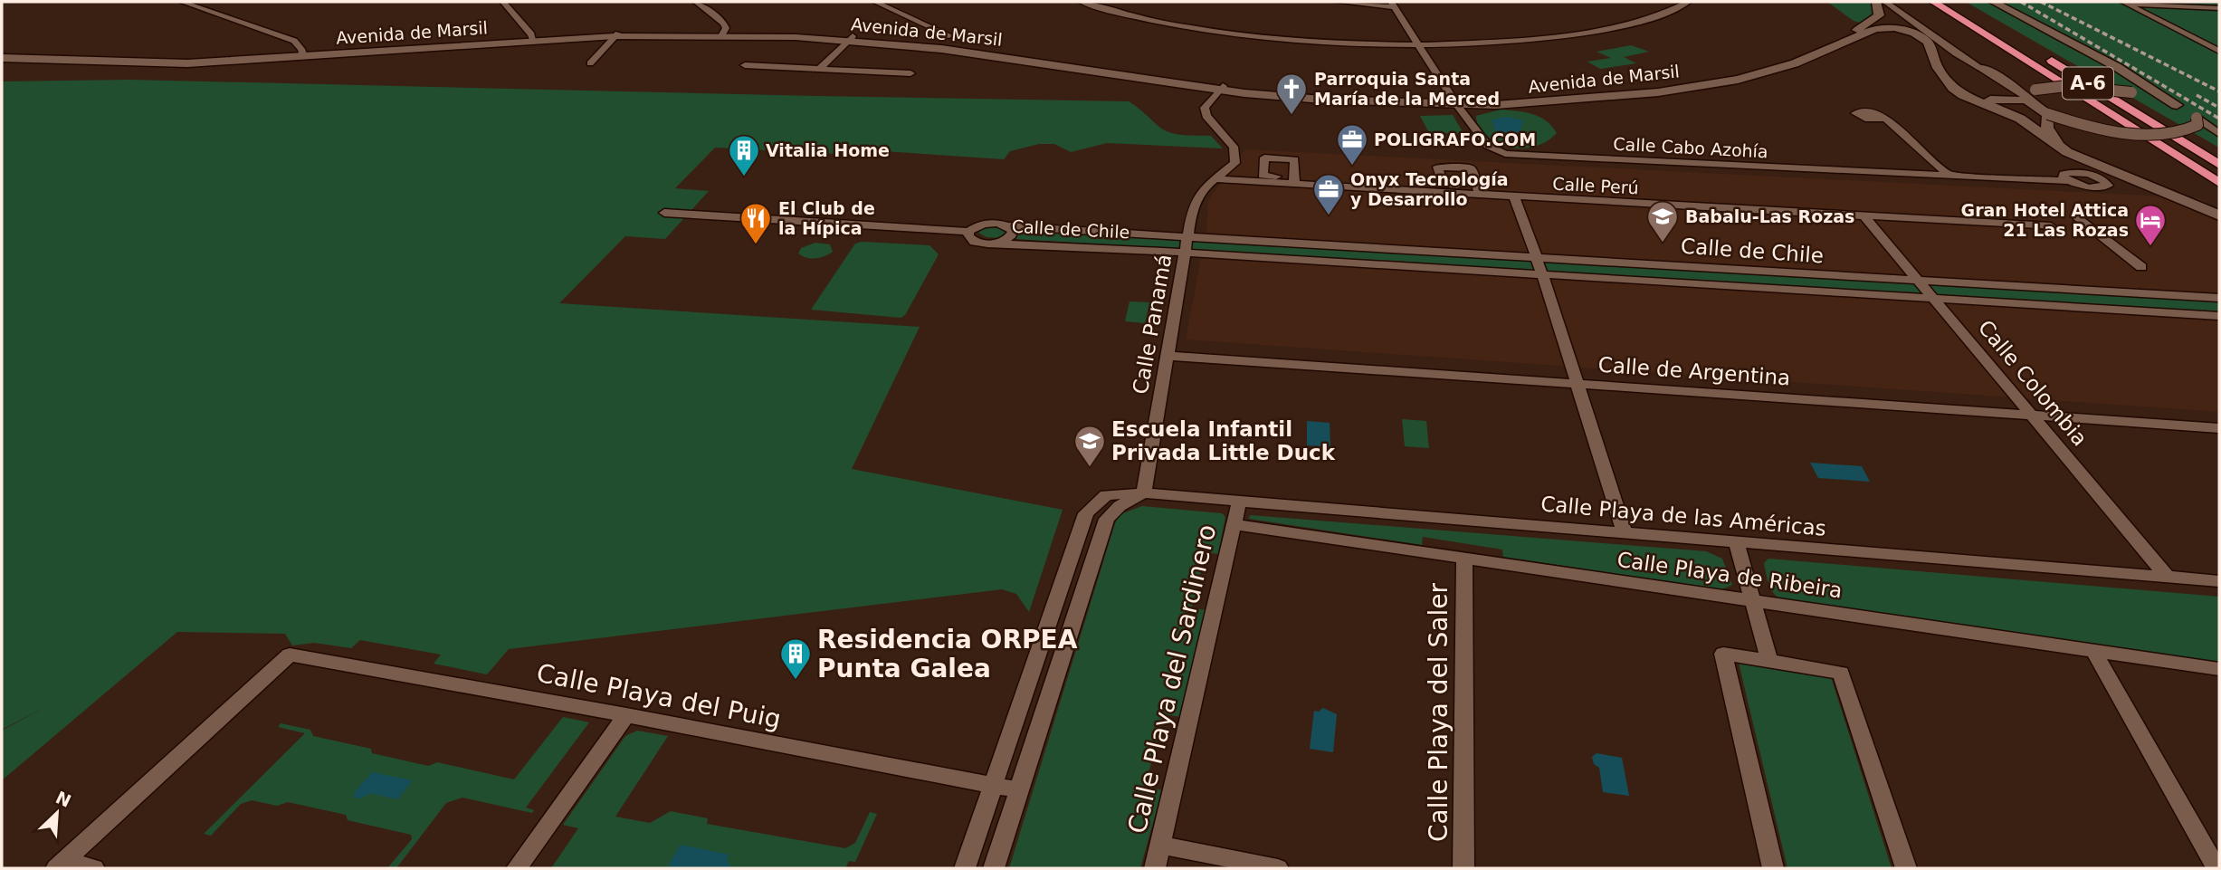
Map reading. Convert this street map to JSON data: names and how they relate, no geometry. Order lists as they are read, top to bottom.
{
  "streets": {
    "highway": ["A-6"],
    "street": [
      "Avenida de Marsil",
      "Calle Cabo Azohía",
      "Calle Perú",
      "Calle de Chile",
      "Calle Panamá",
      "Calle de Argentina",
      "Calle Colombia",
      "Calle Playa de las Américas",
      "Calle Playa de Ribeira",
      "Calle Playa del Sardinero",
      "Calle Playa del Puig",
      "Calle Playa del Saler"
    ]
  },
  "crossings": [
    ["Avenida de Marsil", "Calle Cabo Azohía"],
    ["Avenida de Marsil", "Calle Panamá"],
    ["Calle Perú", "Calle Panamá"],
    ["Calle Perú", "Calle Colombia"],
    ["Calle de Chile", "Calle Panamá"],
    ["Calle de Chile", "Calle Colombia"],
    ["Calle Panamá", "Calle de Argentina"],
    ["Calle Panamá", "Calle Playa de las Américas"],
    ["Calle de Argentina", "Calle Colombia"],
    ["Calle Colombia", "Calle Playa de las Américas"],
    ["Calle Playa de las Américas", "Calle Playa del Sardinero"],
    ["Calle Playa de Ribeira", "Calle Playa del Sardinero"],
    ["Calle Playa de Ribeira", "Calle Playa del Saler"]
  ],
  "places": {
    "church": ["Parroquia Santa María de la Merced"],
    "office": ["POLIGRAFO.COM", "Onyx Tecnología y Desarrollo"],
    "building": ["Vitalia Home", "Residencia ORPEA Punta Galea"],
    "school or university": ["Babalu-Las Rozas", "Escuela Infantil Privada Little Duck"],
    "restaurant": ["El Club de la Hípica"],
    "hotel": ["Gran Hotel Attica 21 Las Rozas"]
  },
  "north": "top right"
}
